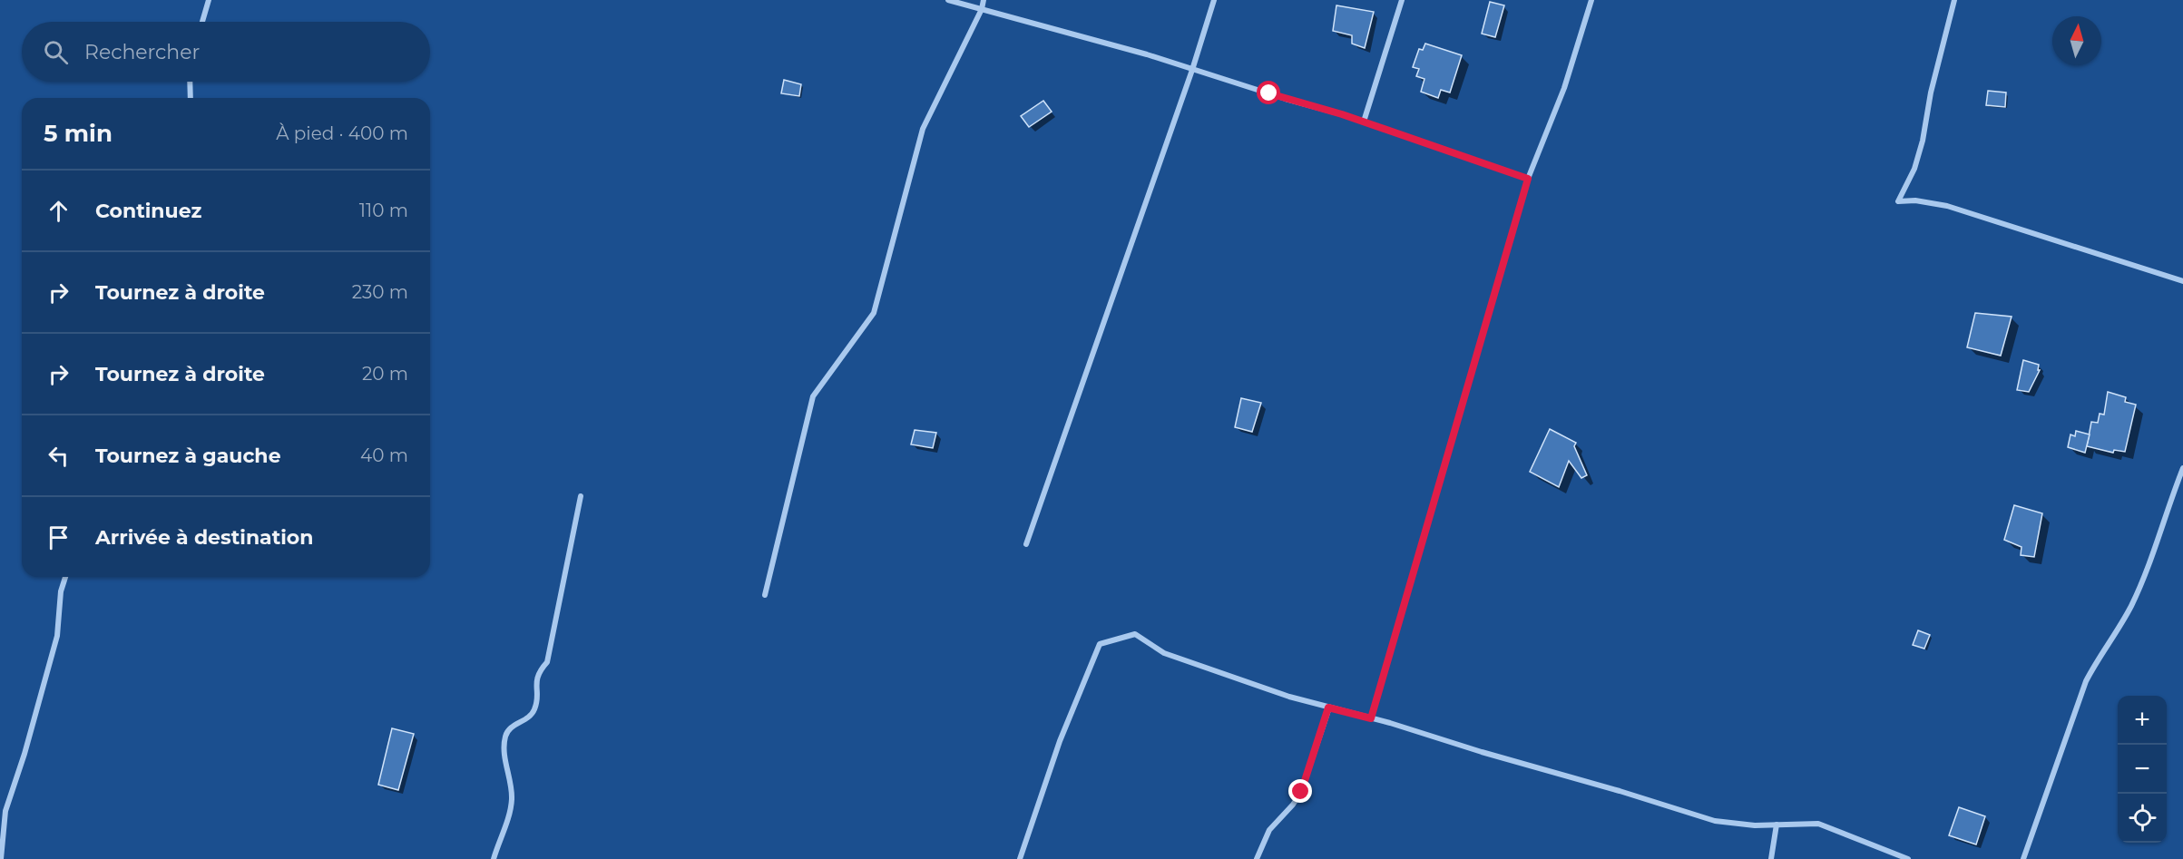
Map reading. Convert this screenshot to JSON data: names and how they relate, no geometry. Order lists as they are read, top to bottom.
{
  "north": "top",
  "page": {
    "search": "Rechercher",
    "heading": ["5 min", "À pied · 400 m"],
    "list": [
      ["Continuez", "110 m"],
      ["Tournez à droite", "230 m"],
      ["Tournez à droite", "20 m"],
      ["Tournez à gauche", "40 m"],
      "Arrivée à destination"
    ],
    "map_buttons": ["+", "−"]
  }
}
